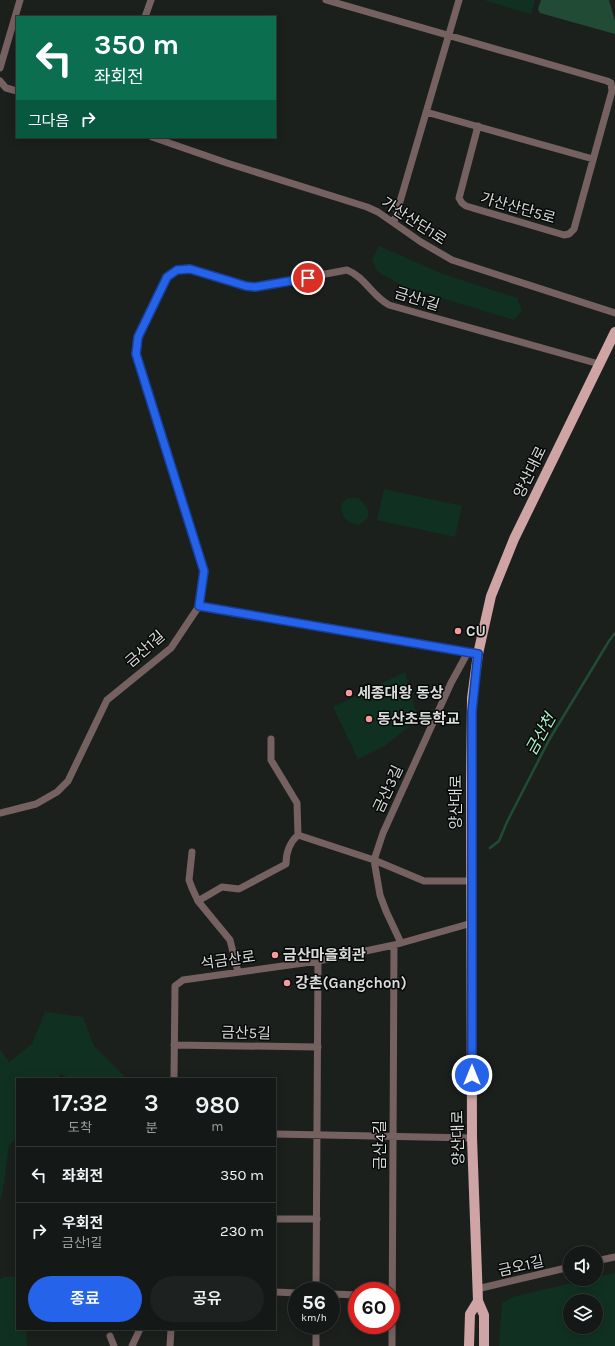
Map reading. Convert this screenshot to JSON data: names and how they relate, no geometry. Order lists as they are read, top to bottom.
{
  "streets": {
    "main road": ["양산대로"],
    "street": [
      "가산산단5로",
      "가산산단1로",
      "금산1길",
      "금산3길",
      "석금산로",
      "금산5길",
      "금산4길",
      "금오1길"
    ]
  },
  "crossings": [
    ["금산1길", "양산대로"],
    ["양산대로", "금산3길"],
    ["양산대로", "석금산로"],
    ["양산대로", "금오1길"],
    ["금산3길", "석금산로"],
    ["금산3길", "금산4길"],
    ["석금산로", "금산5길"],
    ["석금산로", "금산4길"]
  ],
  "water": ["금산천"],
  "places": [
    "CU",
    "세종대왕 동상",
    "동산초등학교",
    "금산마을회관",
    "강촌(Gangchon)"
  ],
  "page": {
    "turn": ["350 m", "좌회전"],
    "then": "그다음",
    "eta": [
      "17:32",
      "도착",
      "3",
      "분",
      "980",
      "m"
    ],
    "list": [
      {
        "name": "좌회전",
        "value": "350 m"
      },
      {
        "name": "우회전",
        "note": "금산1길",
        "value": "230 m"
      }
    ],
    "buttons": ["종료", "공유"],
    "speed": "56 km/h",
    "limit": "60"
  }
}
